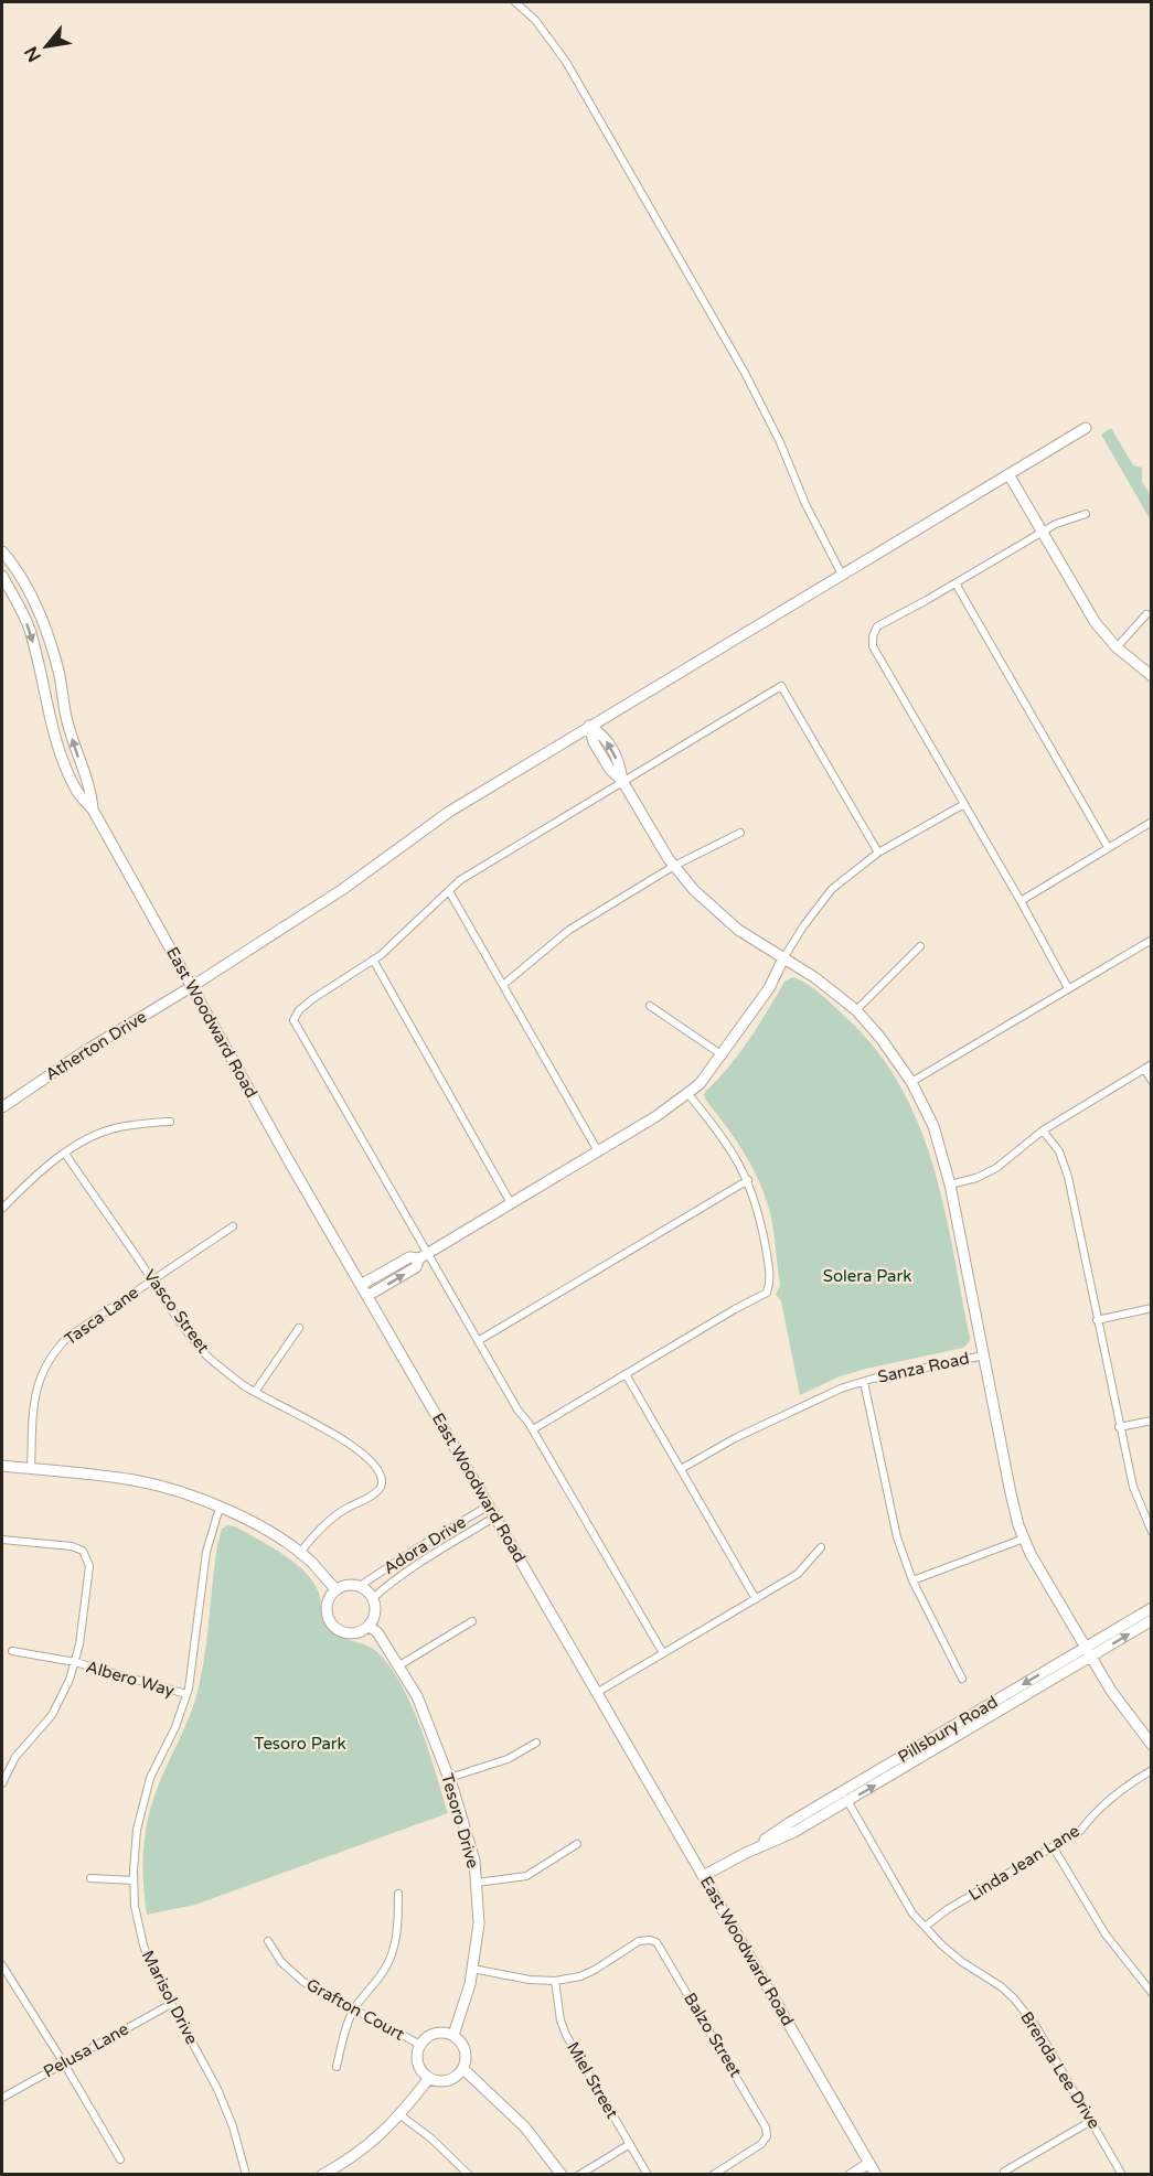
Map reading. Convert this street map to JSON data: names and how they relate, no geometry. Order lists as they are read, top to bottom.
{
  "streets": {
    "street": [
      "East Woodward Road",
      "Atherton Drive",
      "Vasco Street",
      "Tasca Lane",
      "Sanza Road",
      "Adora Drive",
      "Albero Way",
      "Pillsbury Road",
      "Tesoro Drive",
      "Linda Jean Lane",
      "Marisol Drive",
      "Grafton Court",
      "Balzo Street",
      "Pelusa Lane",
      "Brenda Lee Drive",
      "Miel Street"
    ]
  },
  "crossings": [
    ["East Woodward Road", "Atherton Drive"],
    ["East Woodward Road", "Adora Drive"],
    ["East Woodward Road", "Pillsbury Road"],
    ["Vasco Street", "Tasca Lane"],
    ["Adora Drive", "Tesoro Drive"],
    ["Albero Way", "Marisol Drive"],
    ["Pillsbury Road", "Brenda Lee Drive"],
    ["Tesoro Drive", "Grafton Court"],
    ["Linda Jean Lane", "Brenda Lee Drive"],
    ["Marisol Drive", "Pelusa Lane"],
    ["Balzo Street", "Miel Street"]
  ],
  "parks": ["Solera Park", "Tesoro Park"],
  "north": "bottom left"
}
